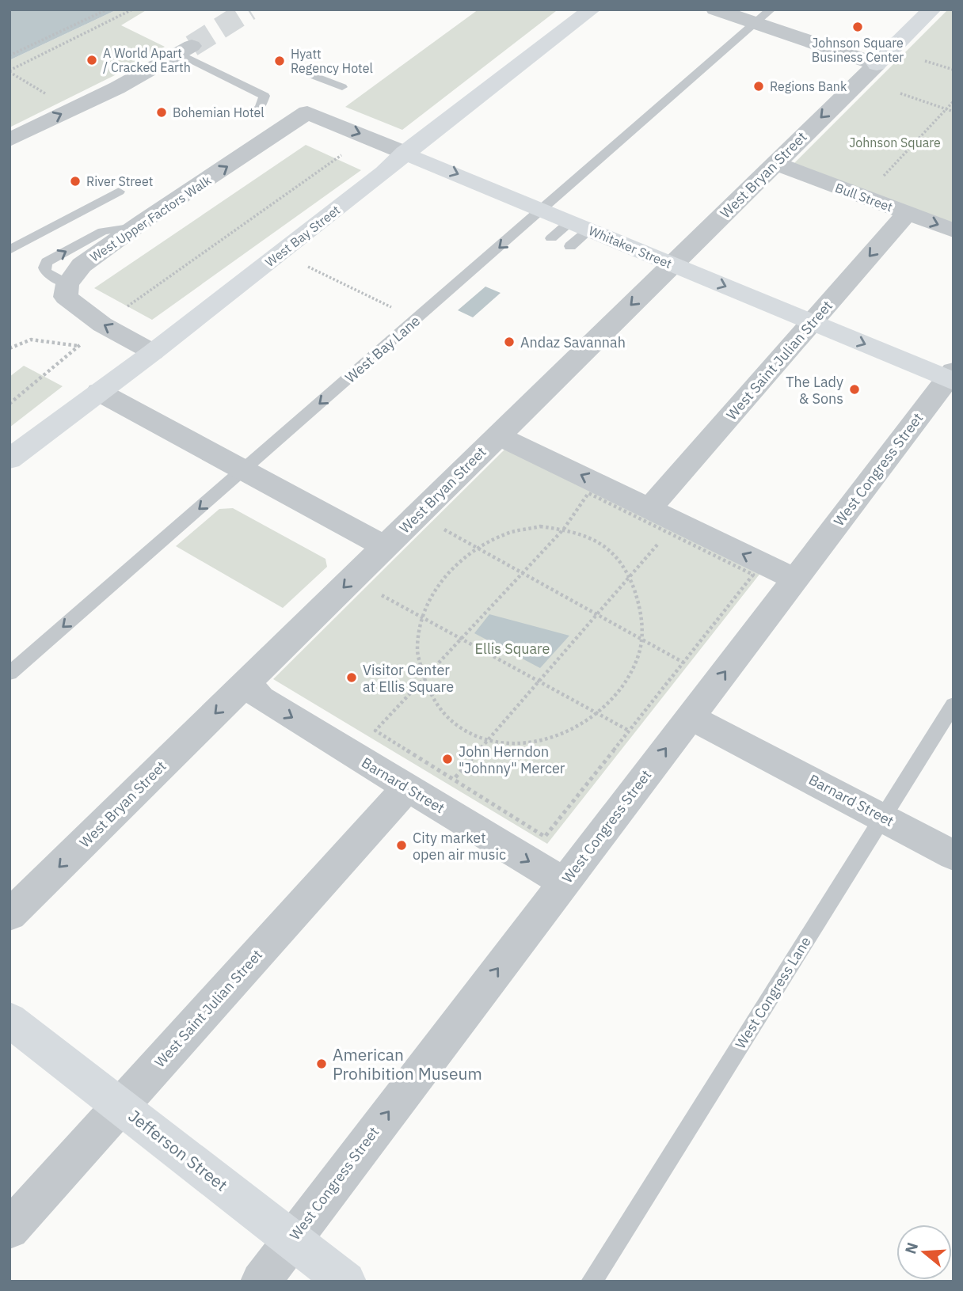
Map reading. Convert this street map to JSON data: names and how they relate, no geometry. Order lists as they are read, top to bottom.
{
  "streets": {
    "main road": ["West Bay Street", "Whitaker Street", "Jefferson Street"],
    "street": [
      "West Bryan Street",
      "Bull Street",
      "West Upper Factors Walk",
      "West Saint Julian Street",
      "West Congress Street",
      "Barnard Street"
    ],
    "lane": ["West Bay Lane", "West Congress Lane"]
  },
  "crossings": [
    ["West Bryan Street", "Bull Street"],
    ["West Bryan Street", "Whitaker Street"],
    ["West Bryan Street", "Barnard Street"],
    ["Bull Street", "West Saint Julian Street"],
    ["West Upper Factors Walk", "West Bay Street"],
    ["West Upper Factors Walk", "Whitaker Street"],
    ["West Bay Street", "Whitaker Street"],
    ["Whitaker Street", "West Bay Lane"],
    ["Whitaker Street", "West Saint Julian Street"],
    ["Whitaker Street", "West Congress Street"],
    ["West Saint Julian Street", "Barnard Street"],
    ["West Saint Julian Street", "Jefferson Street"],
    ["West Congress Street", "Barnard Street"],
    ["West Congress Street", "Jefferson Street"],
    ["Barnard Street", "West Congress Lane"]
  ],
  "one_way": [
    "West Bryan Street",
    "West Bay Lane",
    "West Congress Street",
    "Barnard Street"
  ],
  "parks": ["Johnson Square", "Ellis Square"],
  "places": [
    "Johnson Square Business Center",
    "A World Apart / Cracked Earth",
    "Hyatt Regency Hotel",
    "Regions Bank",
    "Bohemian Hotel",
    "River Street",
    "Andaz Savannah",
    "The Lady & Sons",
    "Visitor Center at Ellis Square",
    "John Herndon \"Johnny\" Mercer",
    "City market open air music",
    "American Prohibition Museum"
  ],
  "north": "left"
}
